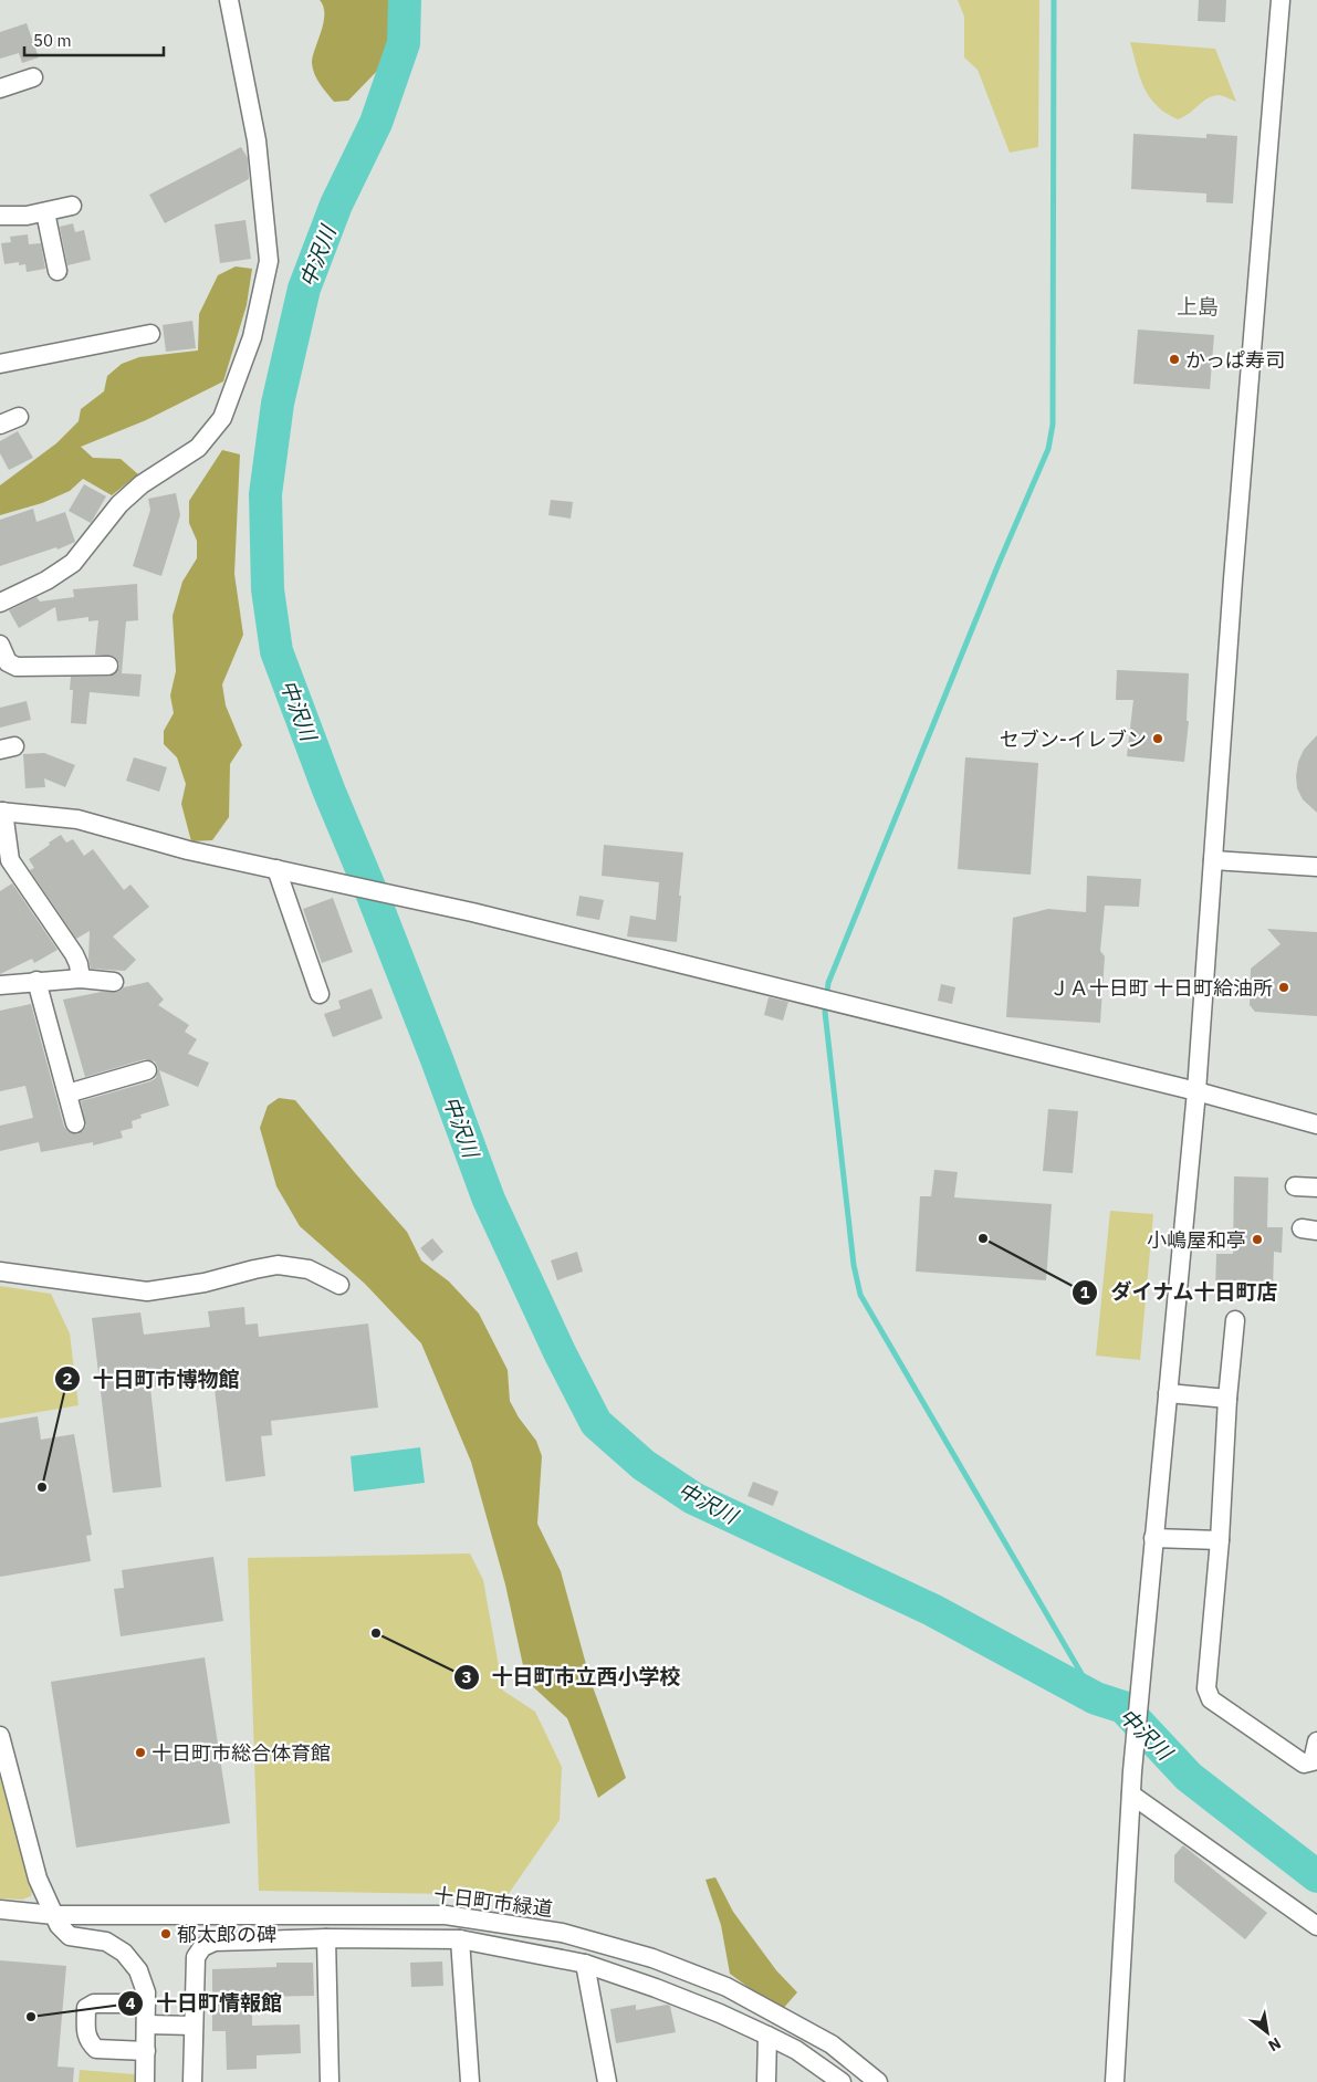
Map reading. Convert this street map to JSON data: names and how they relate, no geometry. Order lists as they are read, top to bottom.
{
  "streets": {
    "street": ["十日町市緑道"]
  },
  "districts": ["上島"],
  "water": ["中沢川"],
  "places": [
    "かっぱ寿司",
    "セブン-イレブン",
    "ＪＡ十日町 十日町給油所",
    "ダイナム十日町店",
    "小嶋屋和亭",
    "十日町市博物館",
    "十日町市立西小学校",
    "十日町市総合体育館",
    "郁太郎の碑",
    "十日町情報館"
  ],
  "scale_bar": "50 m",
  "north": "bottom right"
}
